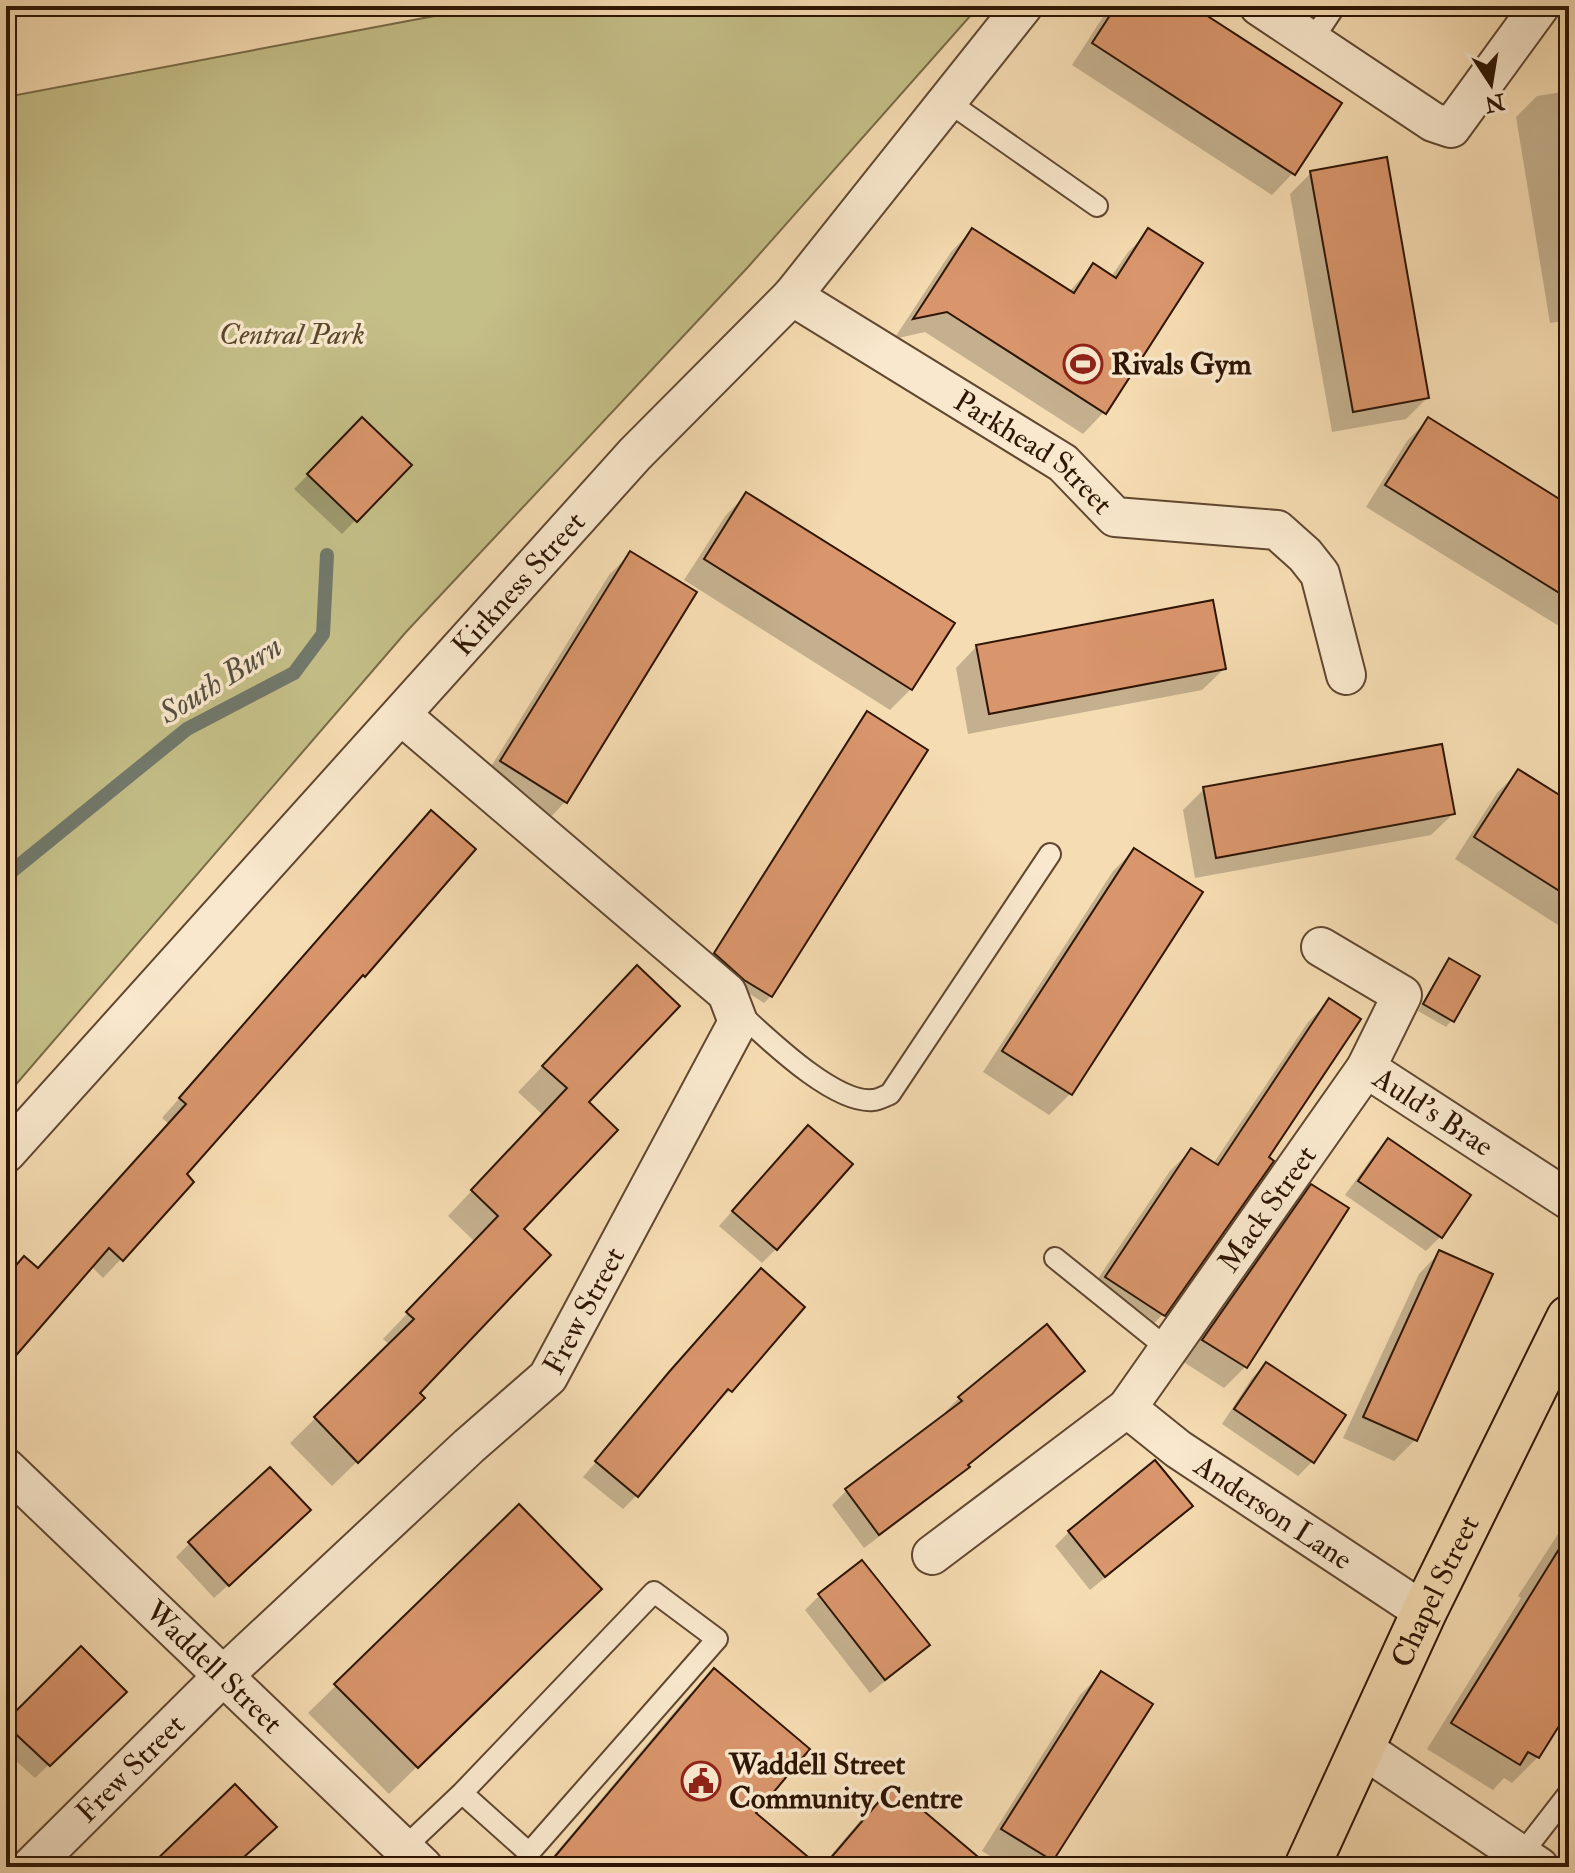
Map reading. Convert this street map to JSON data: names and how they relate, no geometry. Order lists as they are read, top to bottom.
{
  "streets": {
    "main road": ["Chapel Street"],
    "street": [
      "Parkhead Street",
      "Kirkness Street",
      "Auld's Brae",
      "Mack Street",
      "Frew Street",
      "Anderson Lane",
      "Waddell Street"
    ]
  },
  "crossings": [
    ["Parkhead Street", "Kirkness Street"],
    ["Auld's Brae", "Mack Street"],
    ["Mack Street", "Anderson Lane"],
    ["Frew Street", "Waddell Street"],
    ["Anderson Lane", "Chapel Street"]
  ],
  "water": ["South Burn"],
  "parks": ["Central Park"],
  "places": {
    "sports": ["Rivals Gym"],
    "public building": ["Waddell Street Community Centre"]
  },
  "north": "bottom"
}
